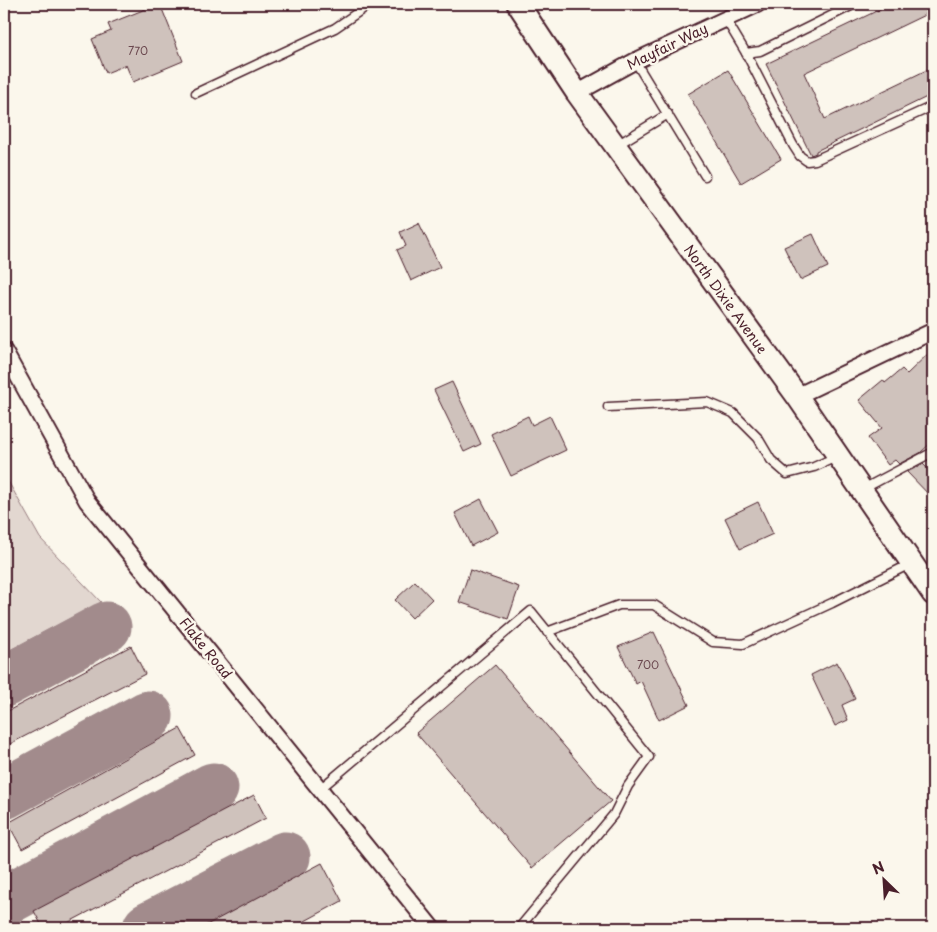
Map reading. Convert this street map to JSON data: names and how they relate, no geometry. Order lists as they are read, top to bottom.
{
  "streets": {
    "street": ["Mayfair Way", "North Dixie Avenue", "Flake Road"]
  },
  "crossings": [
    ["Mayfair Way", "North Dixie Avenue"]
  ],
  "house_numbers": ["770", "700"],
  "north": "top left"
}
